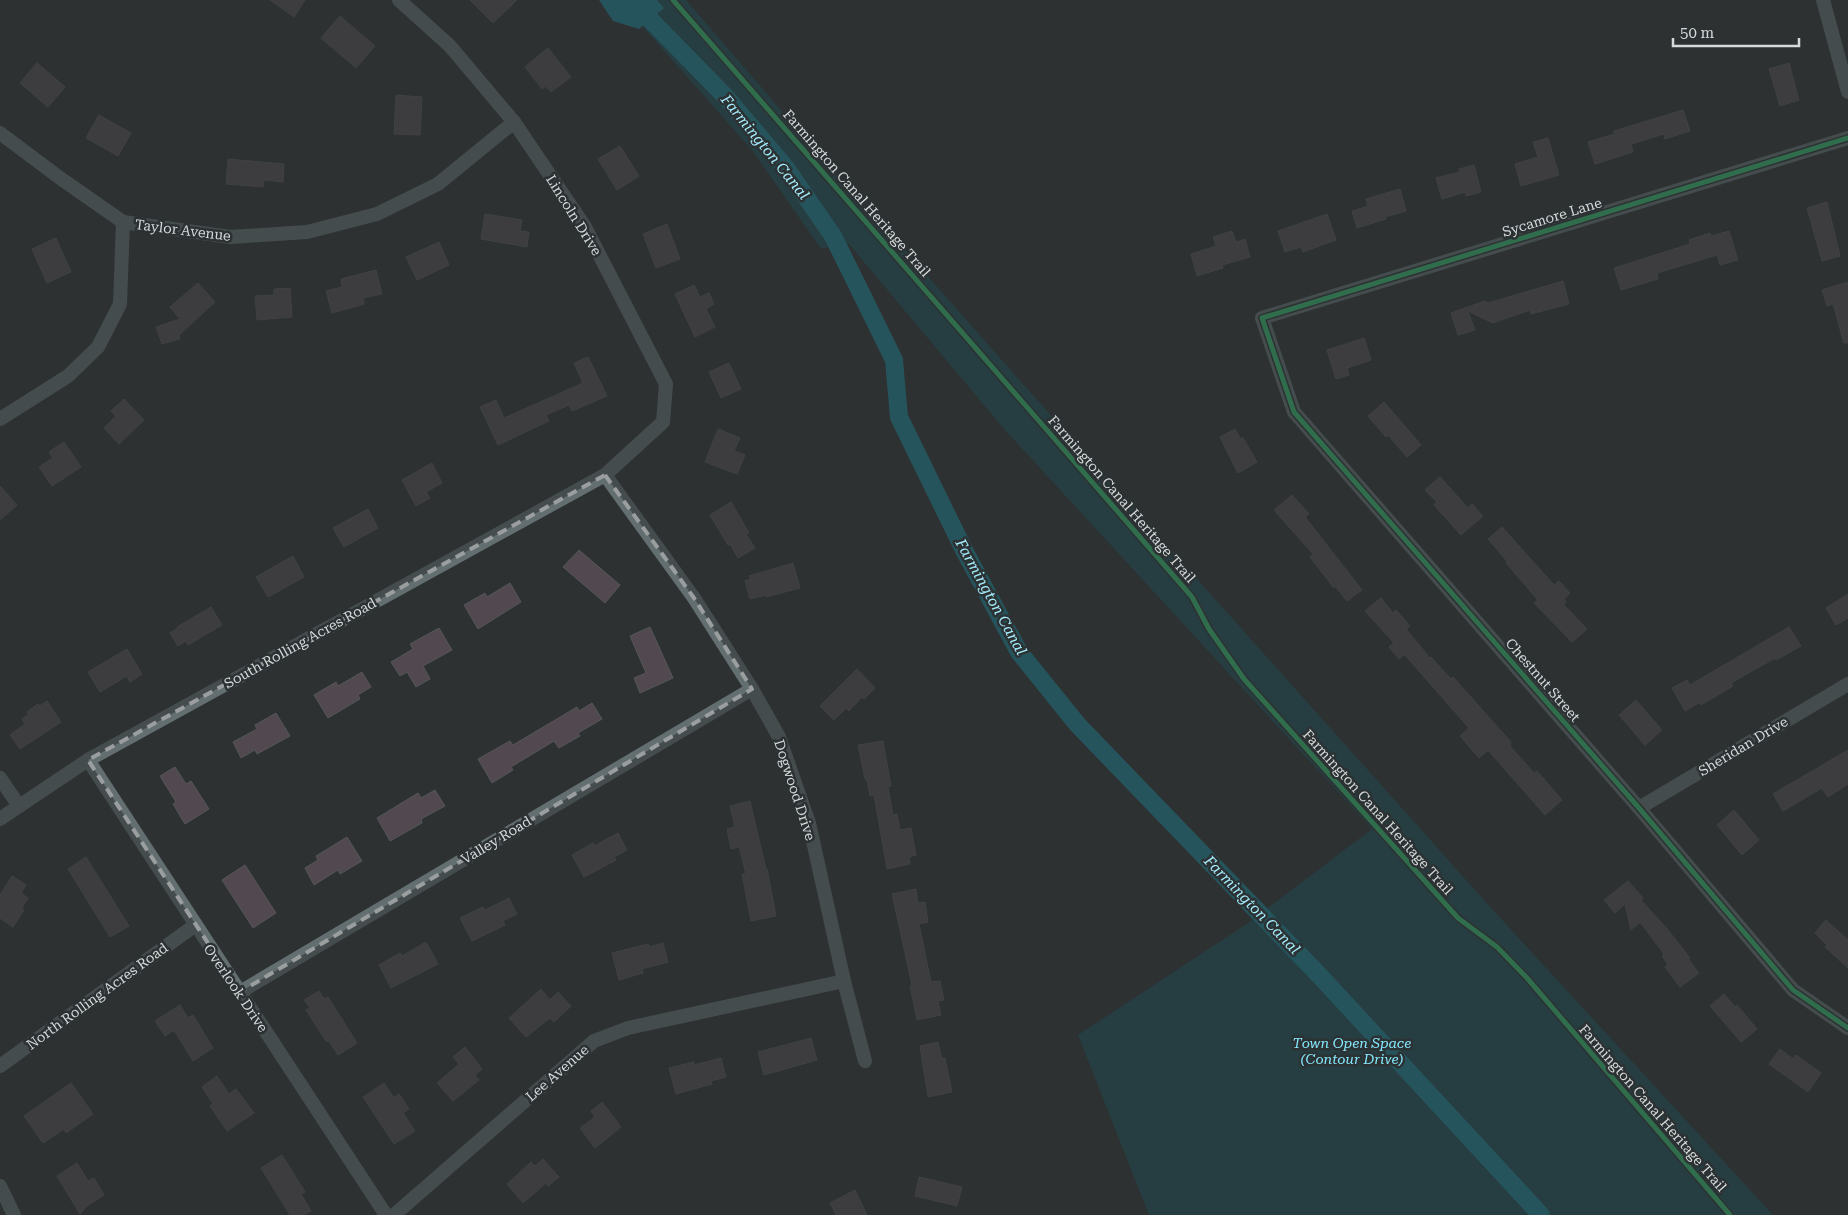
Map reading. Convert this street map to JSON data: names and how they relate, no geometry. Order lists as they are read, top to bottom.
{
  "streets": {
    "street": [
      "Lincoln Drive",
      "Sycamore Lane",
      "Taylor Avenue",
      "South Rolling Acres Road",
      "Chestnut Street",
      "Sheridan Drive",
      "Dogwood Drive",
      "Valley Road",
      "Overlook Drive",
      "North Rolling Acres Road",
      "Lee Avenue"
    ],
    "cycle path": ["Farmington Canal Heritage Trail"]
  },
  "crossings": [
    ["Lincoln Drive", "Taylor Avenue"],
    ["Lincoln Drive", "South Rolling Acres Road"],
    ["Lincoln Drive", "Dogwood Drive"],
    ["Sycamore Lane", "Chestnut Street"],
    ["South Rolling Acres Road", "Dogwood Drive"],
    ["South Rolling Acres Road", "Overlook Drive"],
    ["Chestnut Street", "Sheridan Drive"],
    ["Dogwood Drive", "Valley Road"],
    ["Dogwood Drive", "Lee Avenue"],
    ["Valley Road", "Overlook Drive"],
    ["Overlook Drive", "North Rolling Acres Road"]
  ],
  "water": ["Farmington Canal"],
  "parks": ["Town Open Space (Contour Drive)"],
  "scale_bar": "50 m"
}
